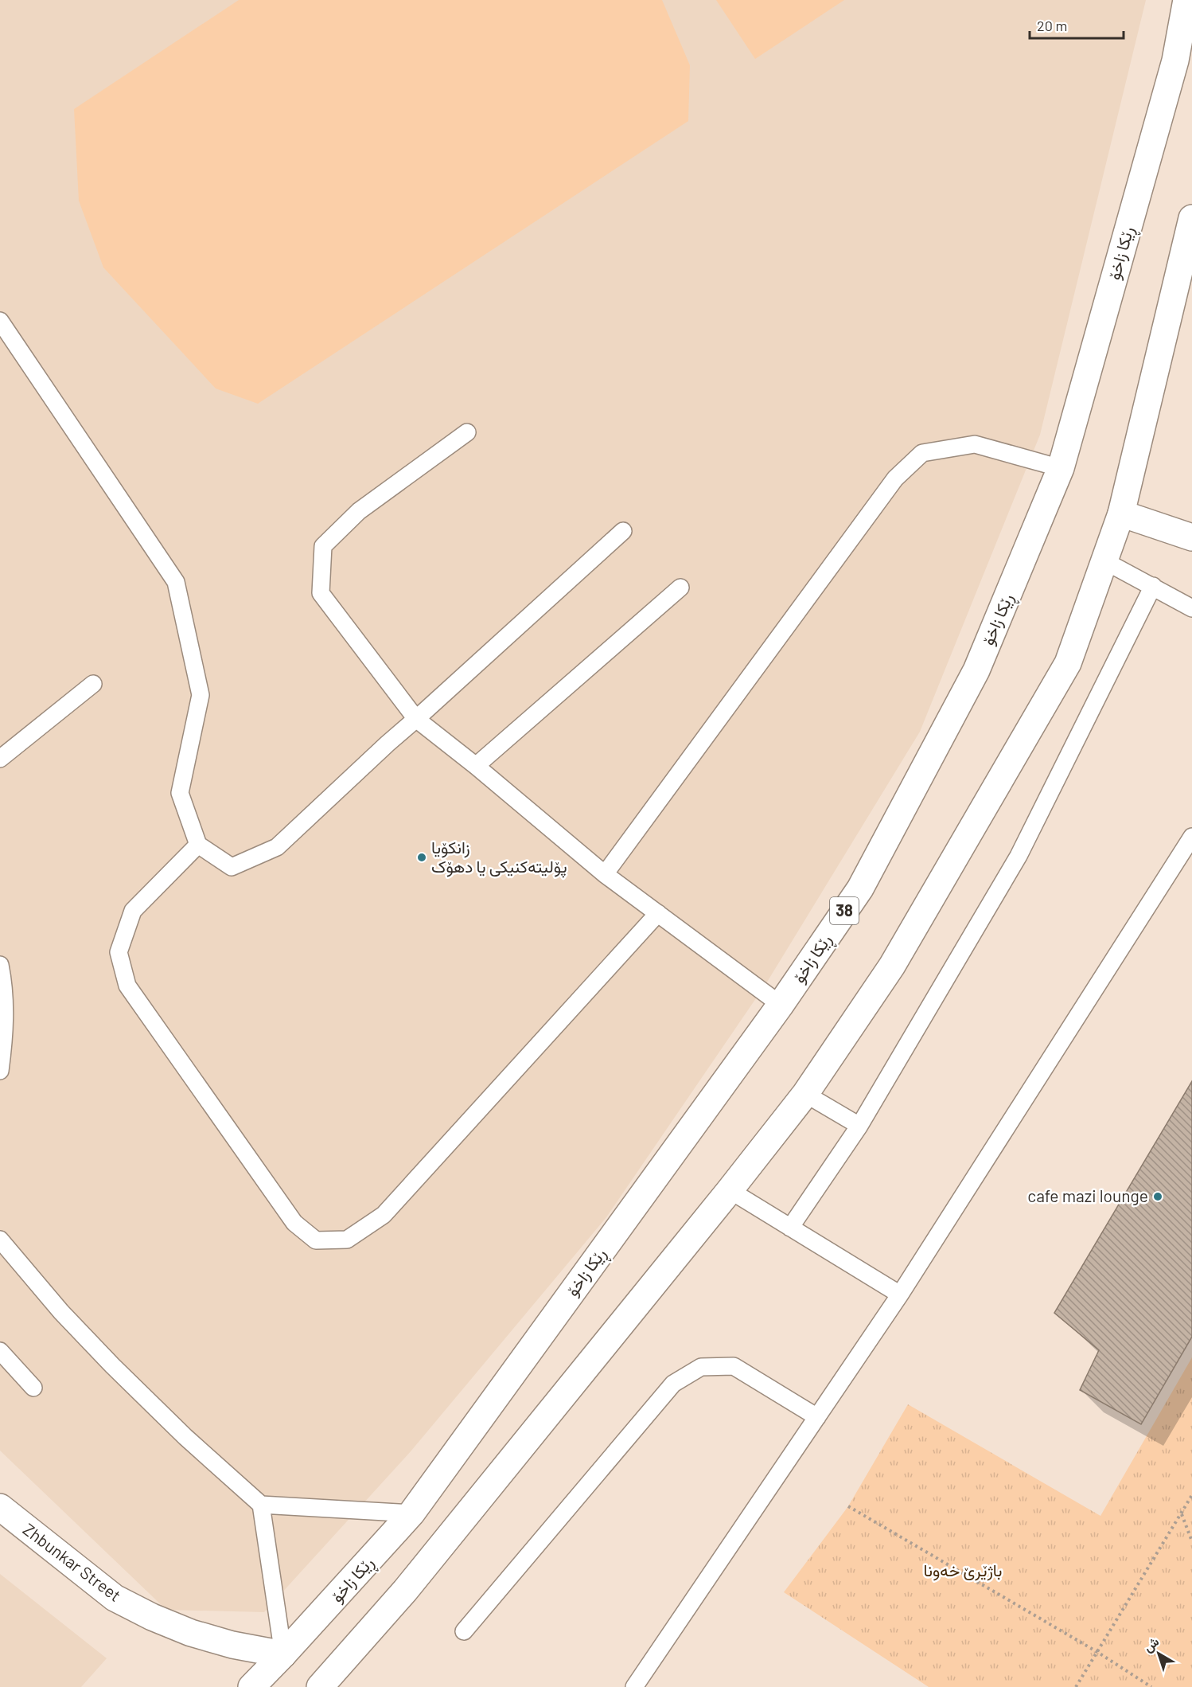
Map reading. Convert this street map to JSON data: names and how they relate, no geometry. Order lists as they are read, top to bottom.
{
  "streets": {
    "main road": ["ڕێکا زاخۆ", "38", "Zhbunkar Street"]
  },
  "crossings": [
    ["ڕێکا زاخۆ", "Zhbunkar Street"]
  ],
  "parks": ["باژێرێ خه‌ونا"],
  "places": ["زانکۆیا پۆلیتەکنیکی یا دهۆک", "cafe mazi lounge"],
  "scale_bar": "20 m",
  "north": "top left"
}
